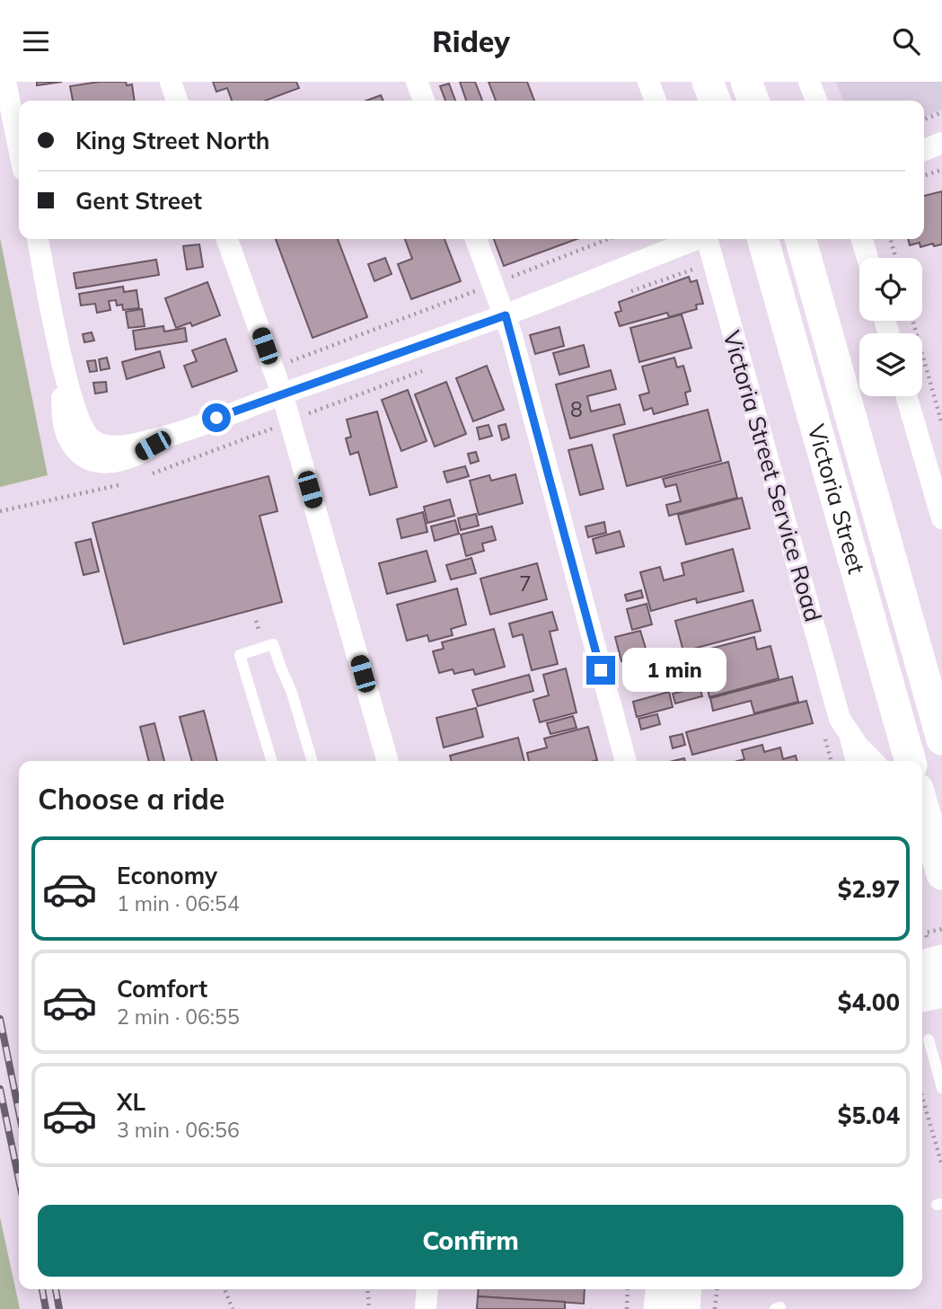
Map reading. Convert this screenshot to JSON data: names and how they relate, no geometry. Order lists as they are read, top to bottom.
{
  "streets": {
    "main road": ["Victoria Street"],
    "street": ["Victoria Street Service Road"]
  },
  "house_numbers": ["8", "7"],
  "page": {
    "header": "Ridey",
    "banner": ["King Street North", "Gent Street"],
    "bubble": "1 min",
    "heading": "Choose a ride",
    "list": [
      {
        "name": "Economy",
        "note": "1 min · 06:54",
        "value": "$2.97"
      },
      {
        "name": "Comfort",
        "note": "2 min · 06:55",
        "value": "$4.00"
      },
      {
        "name": "XL",
        "note": "3 min · 06:56",
        "value": "$5.04"
      }
    ],
    "buttons": "Confirm"
  }
}
